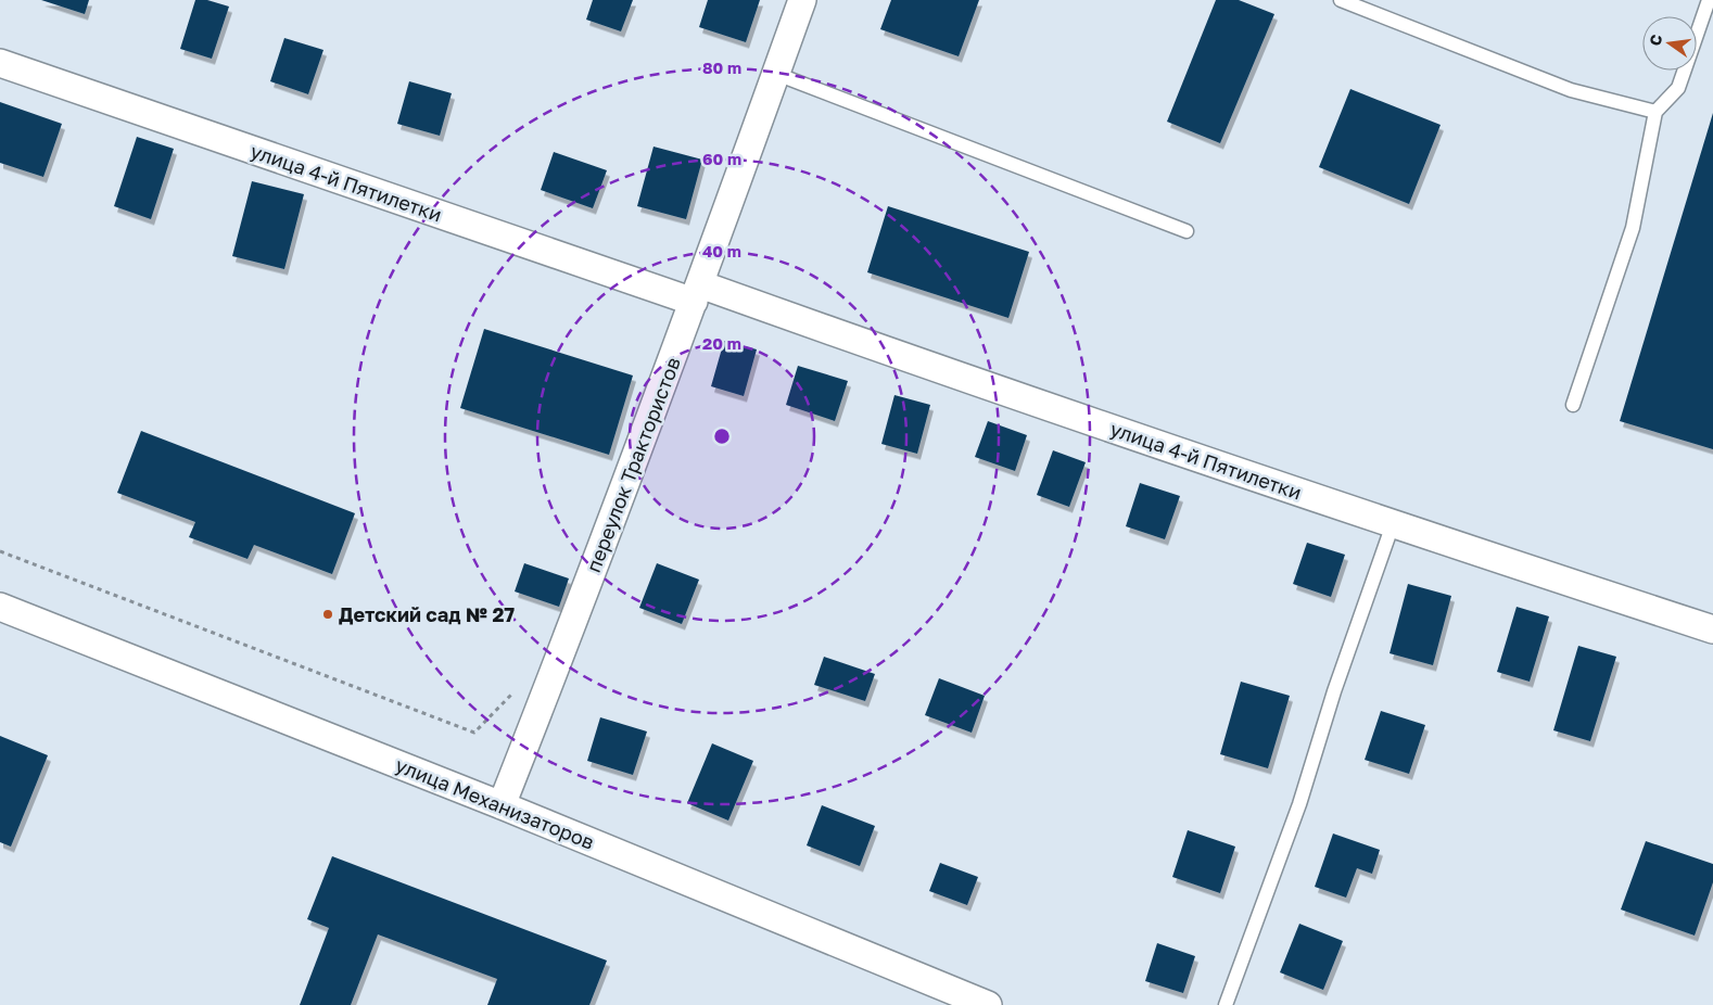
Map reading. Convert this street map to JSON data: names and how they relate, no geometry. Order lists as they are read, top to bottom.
{
  "streets": {
    "street": ["улица 4-й Пятилетки", "переулок Трактористов", "улица Механизаторов"]
  },
  "crossings": [
    ["улица 4-й Пятилетки", "переулок Трактористов"],
    ["переулок Трактористов", "улица Механизаторов"]
  ],
  "places": ["Детский сад № 27"],
  "north": "left",
  "rings": [
    "80 m",
    "60 m",
    "40 m",
    "20 m"
  ]
}
